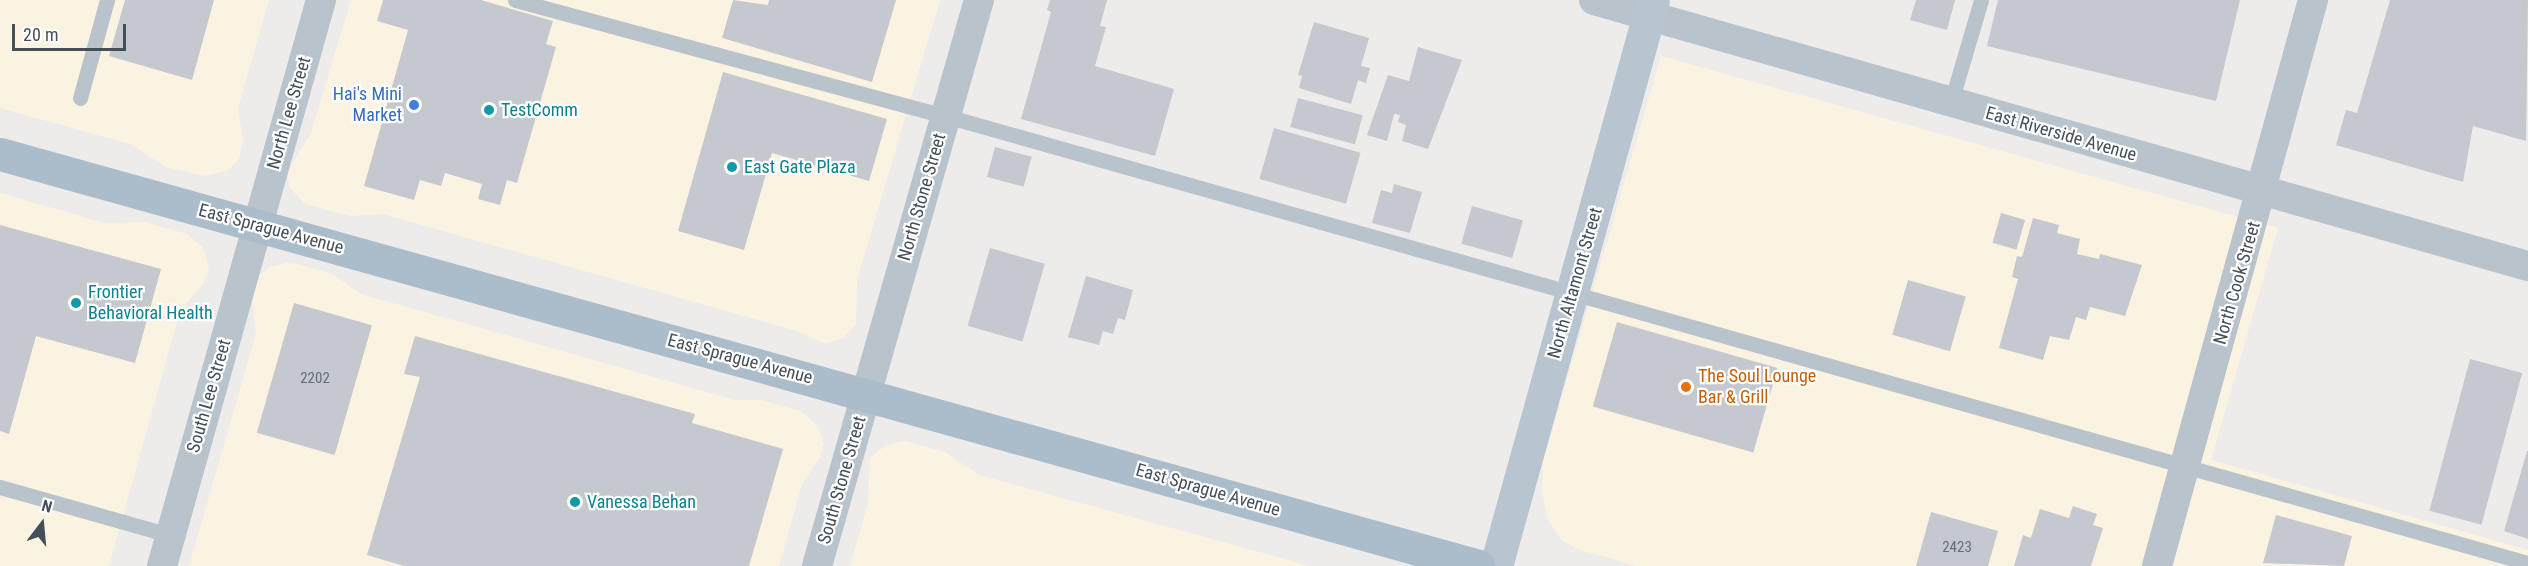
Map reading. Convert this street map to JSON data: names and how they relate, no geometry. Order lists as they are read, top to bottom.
{
  "streets": {
    "main road": ["East Sprague Avenue"],
    "street": [
      "North Lee Street",
      "East Riverside Avenue",
      "North Stone Street",
      "North Altamont Street",
      "North Cook Street",
      "South Lee Street",
      "South Stone Street"
    ]
  },
  "crossings": [
    ["North Lee Street", "East Sprague Avenue"],
    ["North Lee Street", "South Lee Street"],
    ["East Riverside Avenue", "North Altamont Street"],
    ["East Riverside Avenue", "North Cook Street"],
    ["North Stone Street", "East Sprague Avenue"],
    ["North Stone Street", "South Stone Street"],
    ["East Sprague Avenue", "South Lee Street"],
    ["East Sprague Avenue", "South Stone Street"]
  ],
  "places": [
    "Hai's Mini Market",
    "TestComm",
    "East Gate Plaza",
    "Frontier Behavioral Health",
    "The Soul Lounge Bar & Grill",
    "Vanessa Behan"
  ],
  "house_numbers": ["2202", "2423"],
  "scale_bar": "20 m",
  "north": "top"
}
